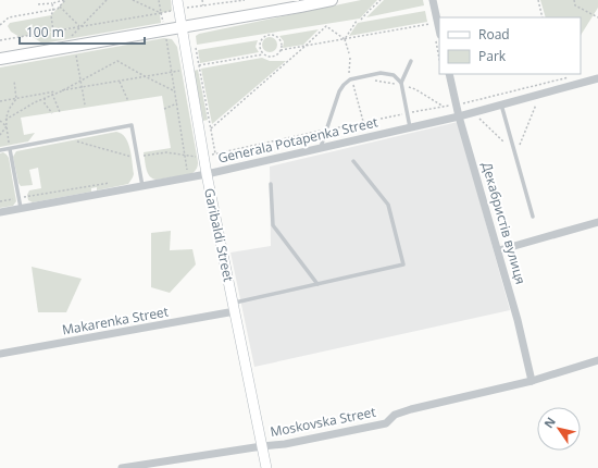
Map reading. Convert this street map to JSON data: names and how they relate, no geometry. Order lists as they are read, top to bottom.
{
  "streets": {
    "street": [
      "Generala Potapenka Street",
      "Декабристів вулиця",
      "Garibaldi Street",
      "Makarenka Street",
      "Moskovska Street"
    ]
  },
  "crossings": [
    ["Generala Potapenka Street", "Декабристів вулиця"],
    ["Generala Potapenka Street", "Garibaldi Street"],
    ["Декабристів вулиця", "Moskovska Street"],
    ["Garibaldi Street", "Makarenka Street"],
    ["Garibaldi Street", "Moskovska Street"]
  ],
  "legend": ["Road", "Park"],
  "scale_bar": "100 m",
  "north": "top left"
}
